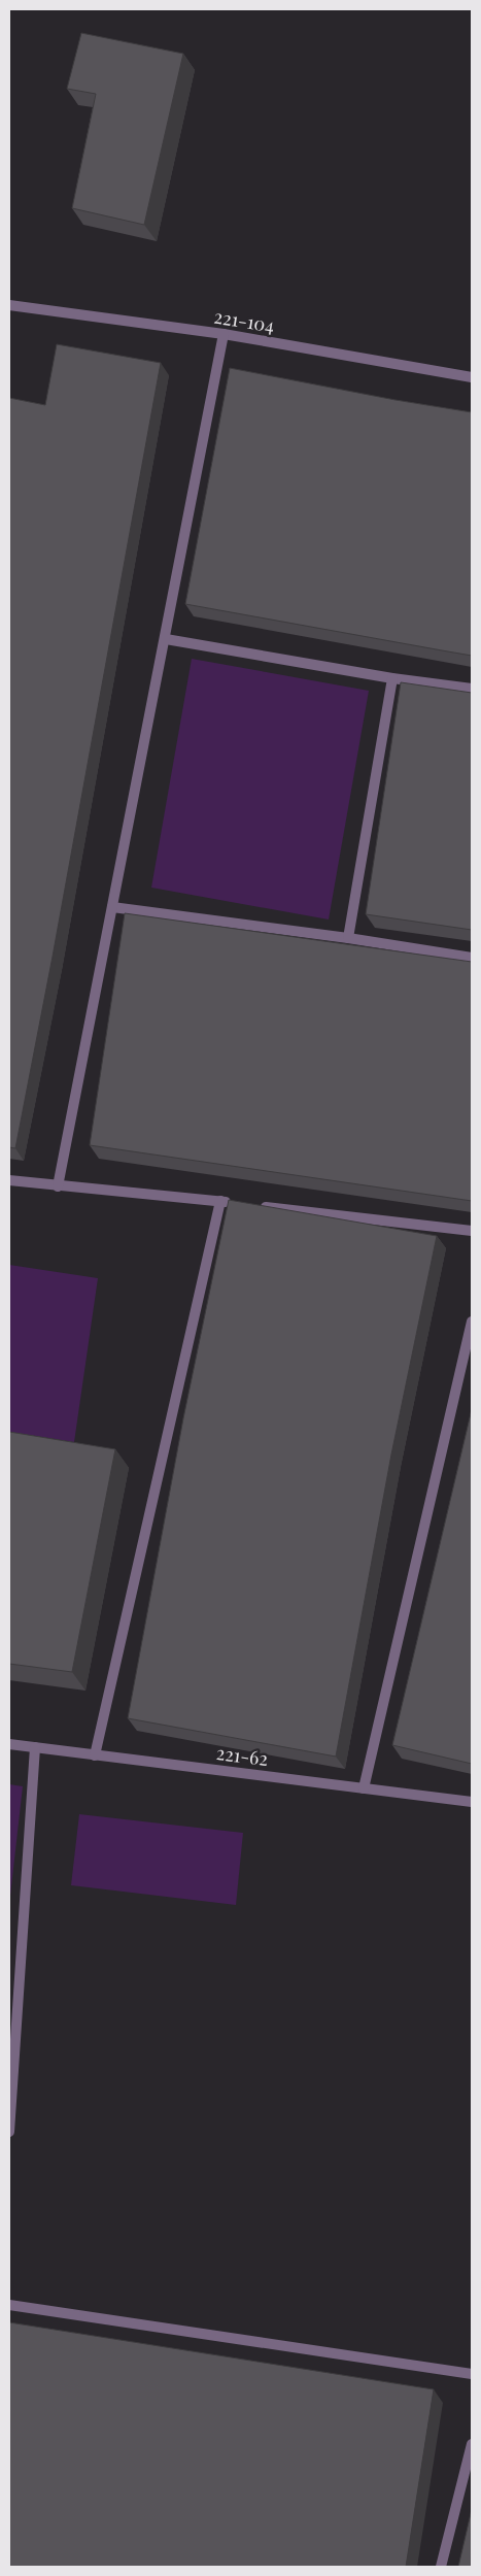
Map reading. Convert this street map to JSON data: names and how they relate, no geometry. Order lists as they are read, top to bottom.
{
  "streets": {
    "street": ["221-104", "221-62"]
  }
}
